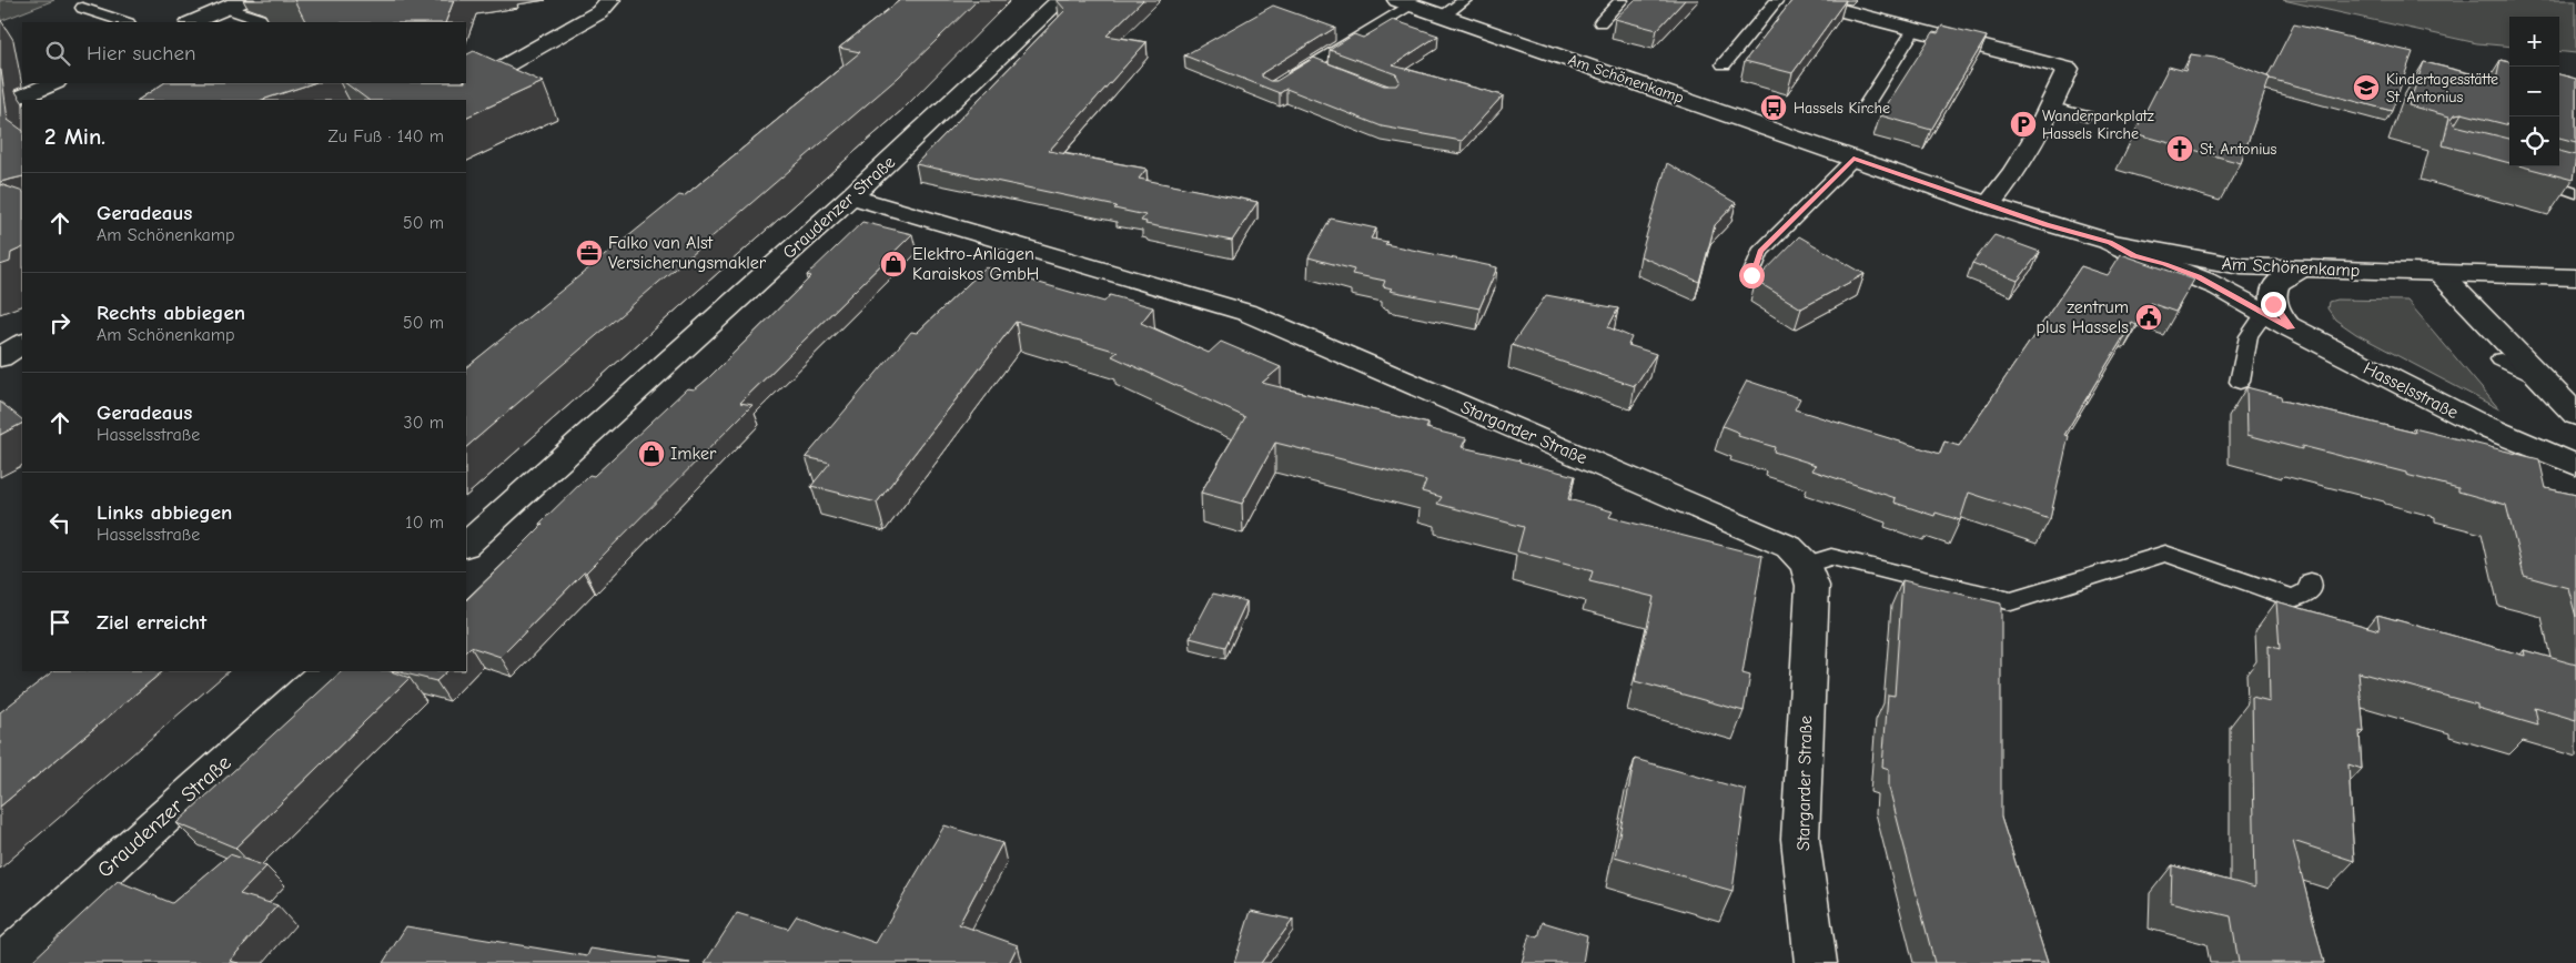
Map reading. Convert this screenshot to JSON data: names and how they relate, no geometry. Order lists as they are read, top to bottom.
{
  "streets": {
    "street": [
      "Am Schönenkamp",
      "Graudenzer Straße",
      "Hasselsstraße",
      "Stargarder Straße"
    ]
  },
  "crossings": [
    ["Am Schönenkamp", "Hasselsstraße"],
    ["Graudenzer Straße", "Stargarder Straße"]
  ],
  "places": {
    "school or university": ["Kindertagesstätte St. Antonius"],
    "bus stop": ["Hassels Kirche"],
    "parking": ["Wanderparkplatz Hassels Kirche"],
    "church": ["St. Antonius"],
    "office": ["Falko van Alst Versicherungsmakler"],
    "shop": ["Elektro-Anlagen Karaiskos GmbH", "Imker"],
    "public building": ["zentrum plus Hassels"]
  },
  "page": {
    "map_buttons": ["+", "−"],
    "search": "Hier suchen",
    "heading": ["2 Min.", "Zu Fuß · 140 m"],
    "list": [
      ["Geradeaus", "Am Schönenkamp", "50 m"],
      ["Rechts abbiegen", "Am Schönenkamp", "50 m"],
      ["Geradeaus", "Hasselsstraße", "30 m"],
      ["Links abbiegen", "Hasselsstraße", "10 m"],
      "Ziel erreicht"
    ]
  }
}
